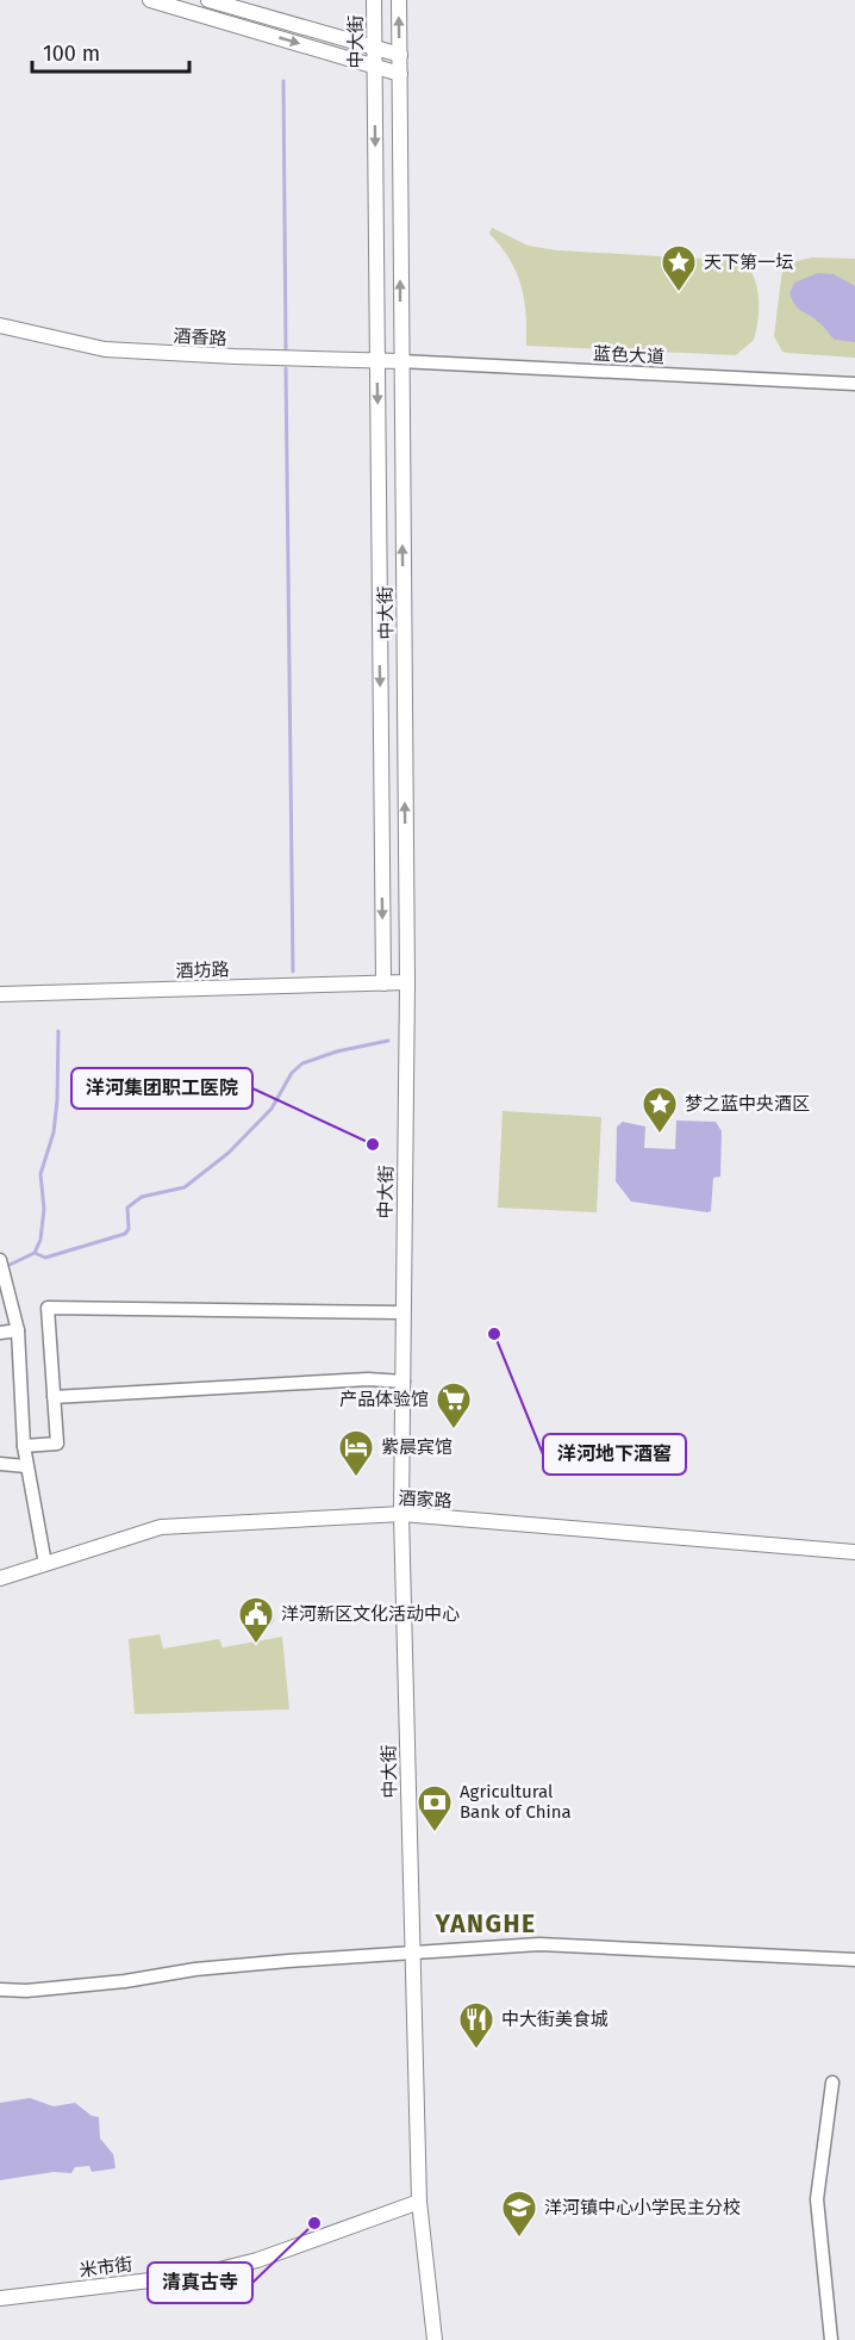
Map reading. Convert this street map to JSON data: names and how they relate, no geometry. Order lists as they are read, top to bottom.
{
  "streets": {
    "street": [
      "中大街",
      "酒香路",
      "蓝色大道",
      "酒坊路",
      "酒家路",
      "米市街"
    ]
  },
  "crossings": [
    ["中大街", "酒香路"],
    ["中大街", "蓝色大道"],
    ["中大街", "酒坊路"],
    ["中大街", "酒家路"],
    ["中大街", "米市街"],
    ["酒香路", "蓝色大道"]
  ],
  "districts": ["YANGHE"],
  "places": {
    "place": ["天下第一坛", "梦之蓝中央酒区"],
    "other": ["洋河集团职工医院", "洋河地下酒窖", "清真古寺"],
    "supermarket": ["产品体验馆"],
    "hotel": ["紫晨宾馆"],
    "public building": ["洋河新区文化活动中心"],
    "bank": ["Agricultural Bank of China"],
    "restaurant": ["中大街美食城"],
    "school or university": ["洋河镇中心小学民主分校"]
  },
  "scale_bar": "100 m"
}
